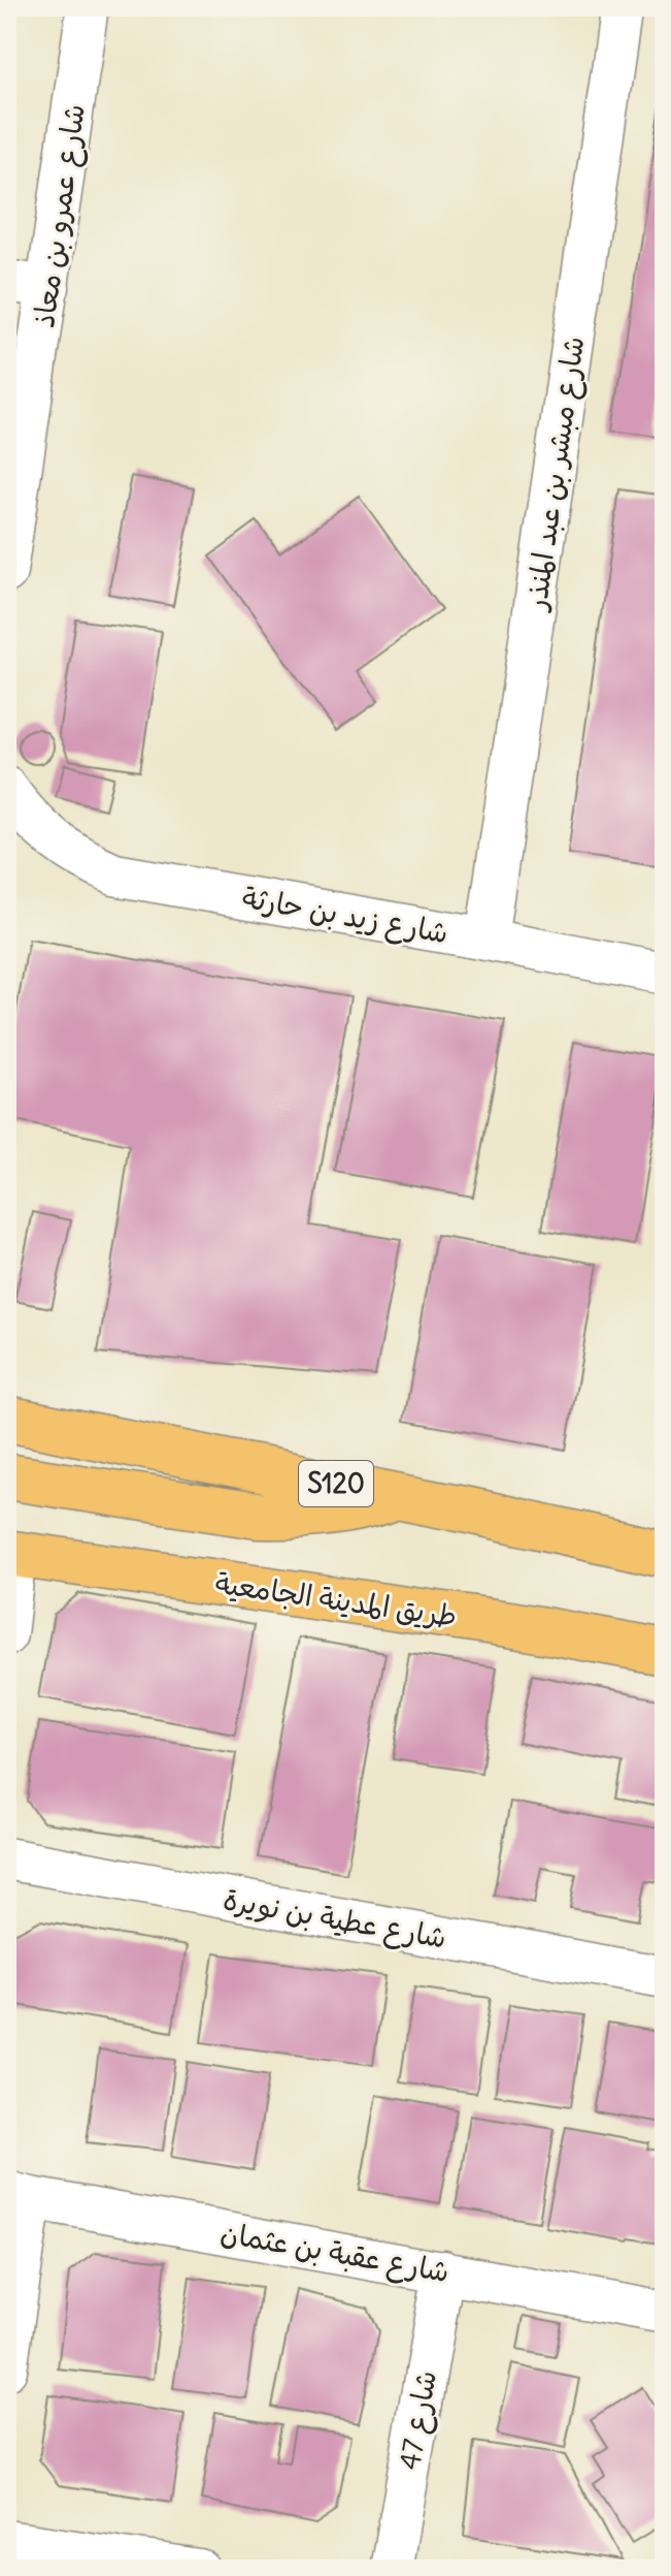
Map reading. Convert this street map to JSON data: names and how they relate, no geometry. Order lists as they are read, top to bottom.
{
  "streets": {
    "main road": ["S120", "طريق المدينة الجامعية"],
    "street": [
      "شارع عمرو بن معاذ",
      "شارع مبشر بن عبد المنذر",
      "شارع زيد بن حارثة",
      "شارع عطية بن نويرة",
      "شارع عقبة بن عثمان",
      "شارع 47"
    ]
  },
  "crossings": [
    ["شارع مبشر بن عبد المنذر", "شارع زيد بن حارثة"],
    ["شارع عقبة بن عثمان", "شارع 47"]
  ]
}
